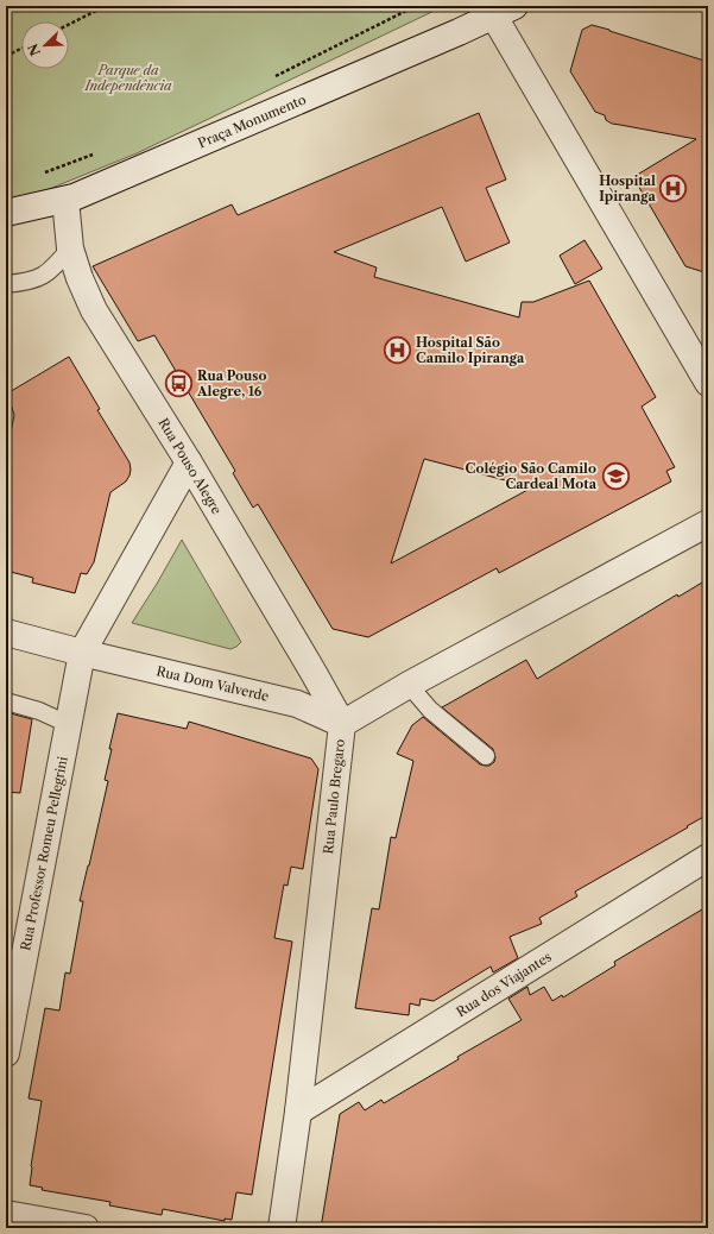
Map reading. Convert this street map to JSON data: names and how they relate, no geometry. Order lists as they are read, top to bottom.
{
  "streets": {
    "street": [
      "Praça Monumento",
      "Rua Pouso Alegre",
      "Rua Dom Valverde",
      "Rua Paulo Bregaro",
      "Rua Professor Romeu Pellegrini",
      "Rua dos Viajantes"
    ]
  },
  "crossings": [
    ["Praça Monumento", "Rua Pouso Alegre"],
    ["Rua Pouso Alegre", "Rua Dom Valverde"],
    ["Rua Pouso Alegre", "Rua Paulo Bregaro"],
    ["Rua Pouso Alegre", "Rua Professor Romeu Pellegrini"],
    ["Rua Dom Valverde", "Rua Paulo Bregaro"],
    ["Rua Dom Valverde", "Rua Professor Romeu Pellegrini"],
    ["Rua Paulo Bregaro", "Rua dos Viajantes"]
  ],
  "parks": ["Parque da Independência"],
  "places": {
    "hospital": ["Hospital Ipiranga", "Hospital São Camilo Ipiranga"],
    "bus stop": ["Rua Pouso Alegre, 16"],
    "school or university": ["Colégio São Camilo Cardeal Mota"]
  },
  "north": "bottom left"
}
